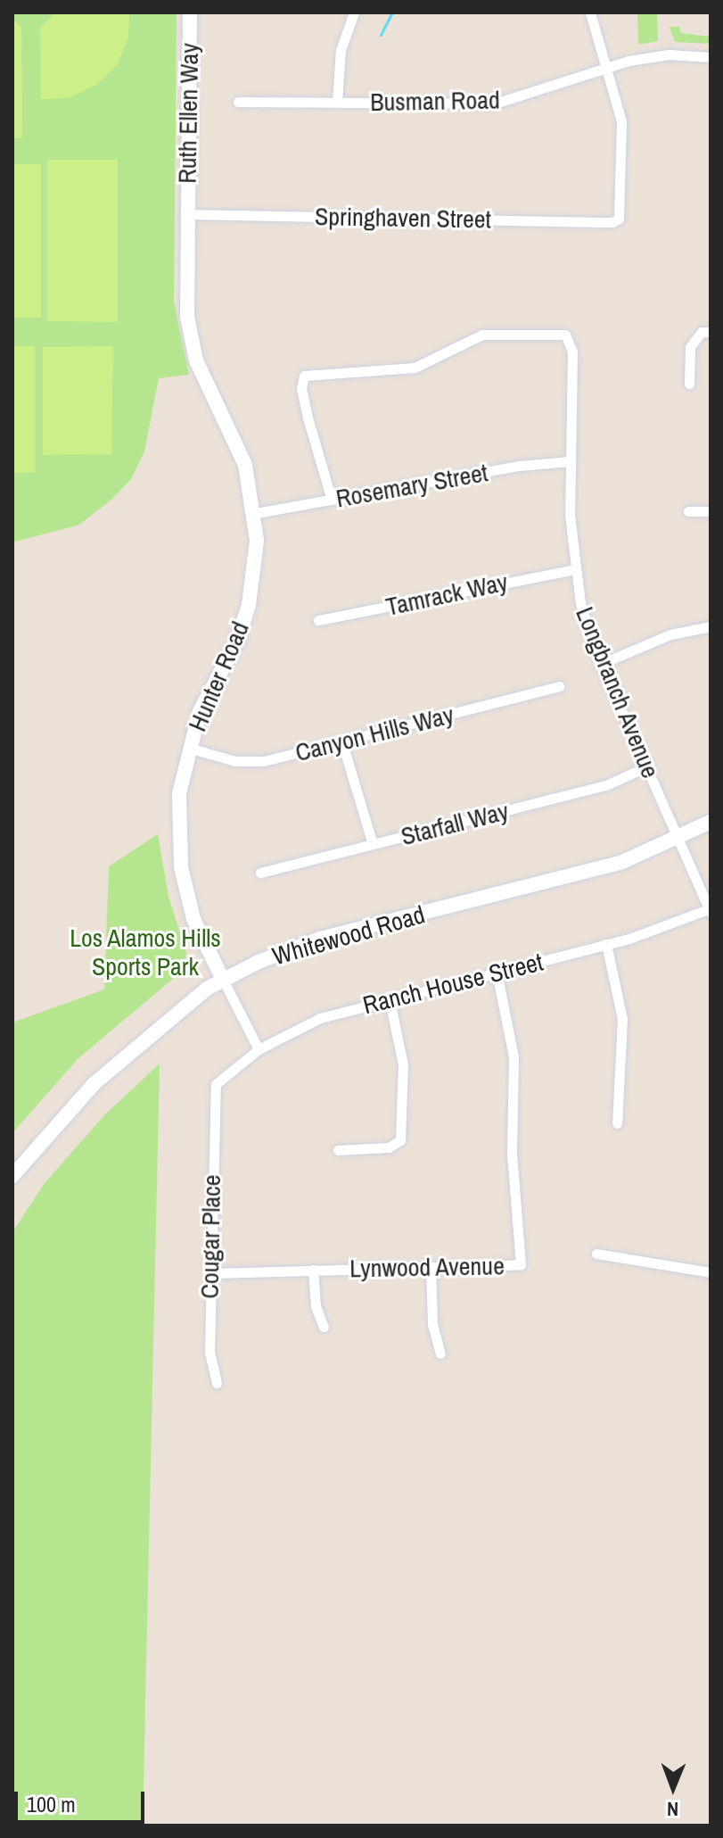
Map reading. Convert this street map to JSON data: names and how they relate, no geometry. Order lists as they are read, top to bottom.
{
  "streets": {
    "street": [
      "Busman Road",
      "Ruth Ellen Way",
      "Springhaven Street",
      "Rosemary Street",
      "Tamrack Way",
      "Hunter Road",
      "Longbranch Avenue",
      "Canyon Hills Way",
      "Starfall Way",
      "Whitewood Road",
      "Ranch House Street",
      "Cougar Place",
      "Lynwood Avenue"
    ]
  },
  "crossings": [
    ["Busman Road", "Springhaven Street"],
    ["Ruth Ellen Way", "Springhaven Street"],
    ["Ruth Ellen Way", "Hunter Road"],
    ["Springhaven Street", "Hunter Road"],
    ["Rosemary Street", "Hunter Road"],
    ["Rosemary Street", "Longbranch Avenue"],
    ["Tamrack Way", "Longbranch Avenue"],
    ["Hunter Road", "Canyon Hills Way"],
    ["Hunter Road", "Whitewood Road"],
    ["Hunter Road", "Ranch House Street"],
    ["Longbranch Avenue", "Starfall Way"],
    ["Longbranch Avenue", "Whitewood Road"],
    ["Longbranch Avenue", "Ranch House Street"],
    ["Ranch House Street", "Cougar Place"],
    ["Ranch House Street", "Lynwood Avenue"],
    ["Cougar Place", "Lynwood Avenue"]
  ],
  "parks": ["Los Alamos Hills Sports Park"],
  "scale_bar": "100 m",
  "north": "bottom"
}
